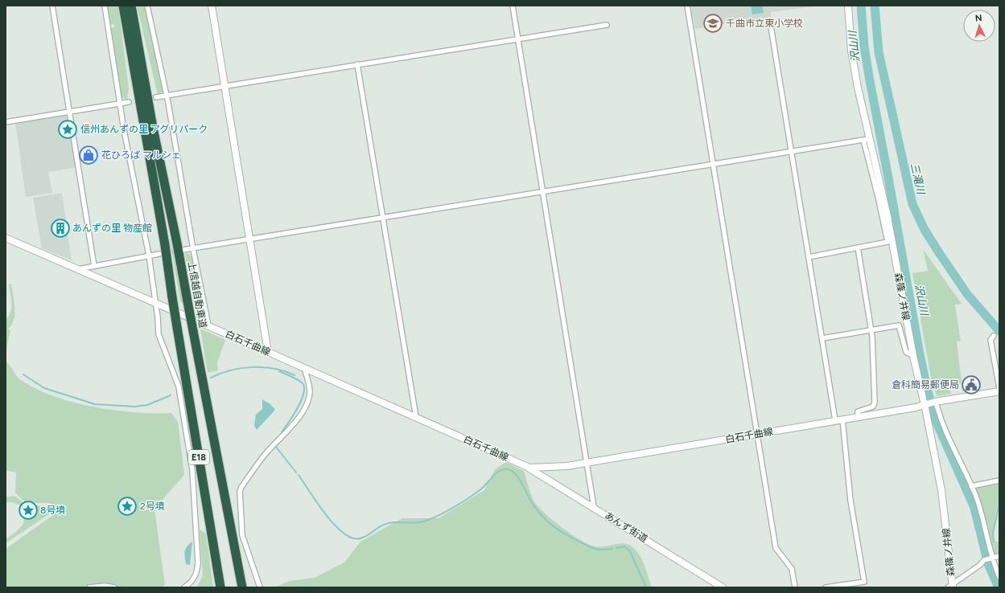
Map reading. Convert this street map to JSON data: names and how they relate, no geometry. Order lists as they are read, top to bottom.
{
  "streets": {
    "highway": ["上信越自動車道", "E18"],
    "main road": ["森篠ノ井線", "白石千曲線", "あんず街道"]
  },
  "crossings": [
    ["森篠ノ井線", "白石千曲線"],
    ["白石千曲線", "あんず街道"]
  ],
  "water": ["沢山川", "三滝川"],
  "places": {
    "school or university": ["千曲市立東小学校"],
    "place": ["信州あんずの里 アグリパーク", "2号墳", "8号墳"],
    "shop": ["花ひろば マルシェ"],
    "building": ["あんずの里 物産館"],
    "public building": ["倉科簡易郵便局"]
  },
  "north": "top"
}
